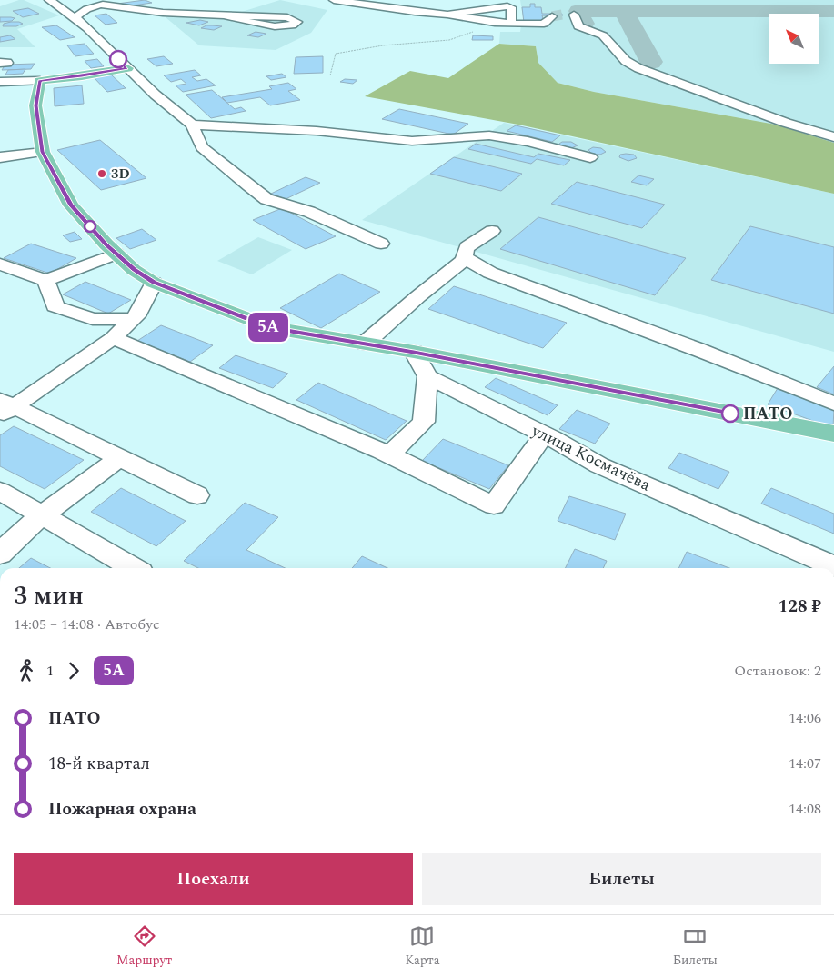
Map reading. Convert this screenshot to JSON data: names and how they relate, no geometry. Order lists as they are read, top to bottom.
{
  "streets": {
    "street": ["улица Космачёва"]
  },
  "places": ["3D", "ПАТО"],
  "lines": ["bus line 5А"],
  "north": "top left",
  "page": {
    "on_map": "5А",
    "heading": ["3 мин", "14:05 – 14:08 · Автобус", "128 ₽"],
    "legs": ["1", "5А", "Остановок: 2"],
    "list": [
      {
        "name": "ПАТО",
        "value": "14:06"
      },
      {
        "name": "18-й квартал",
        "value": "14:07"
      },
      {
        "name": "Пожарная охрана",
        "value": "14:08"
      }
    ],
    "buttons": ["Поехали", "Билеты"],
    "tabs": ["Маршрут", "Карта", "Билеты"]
  }
}
